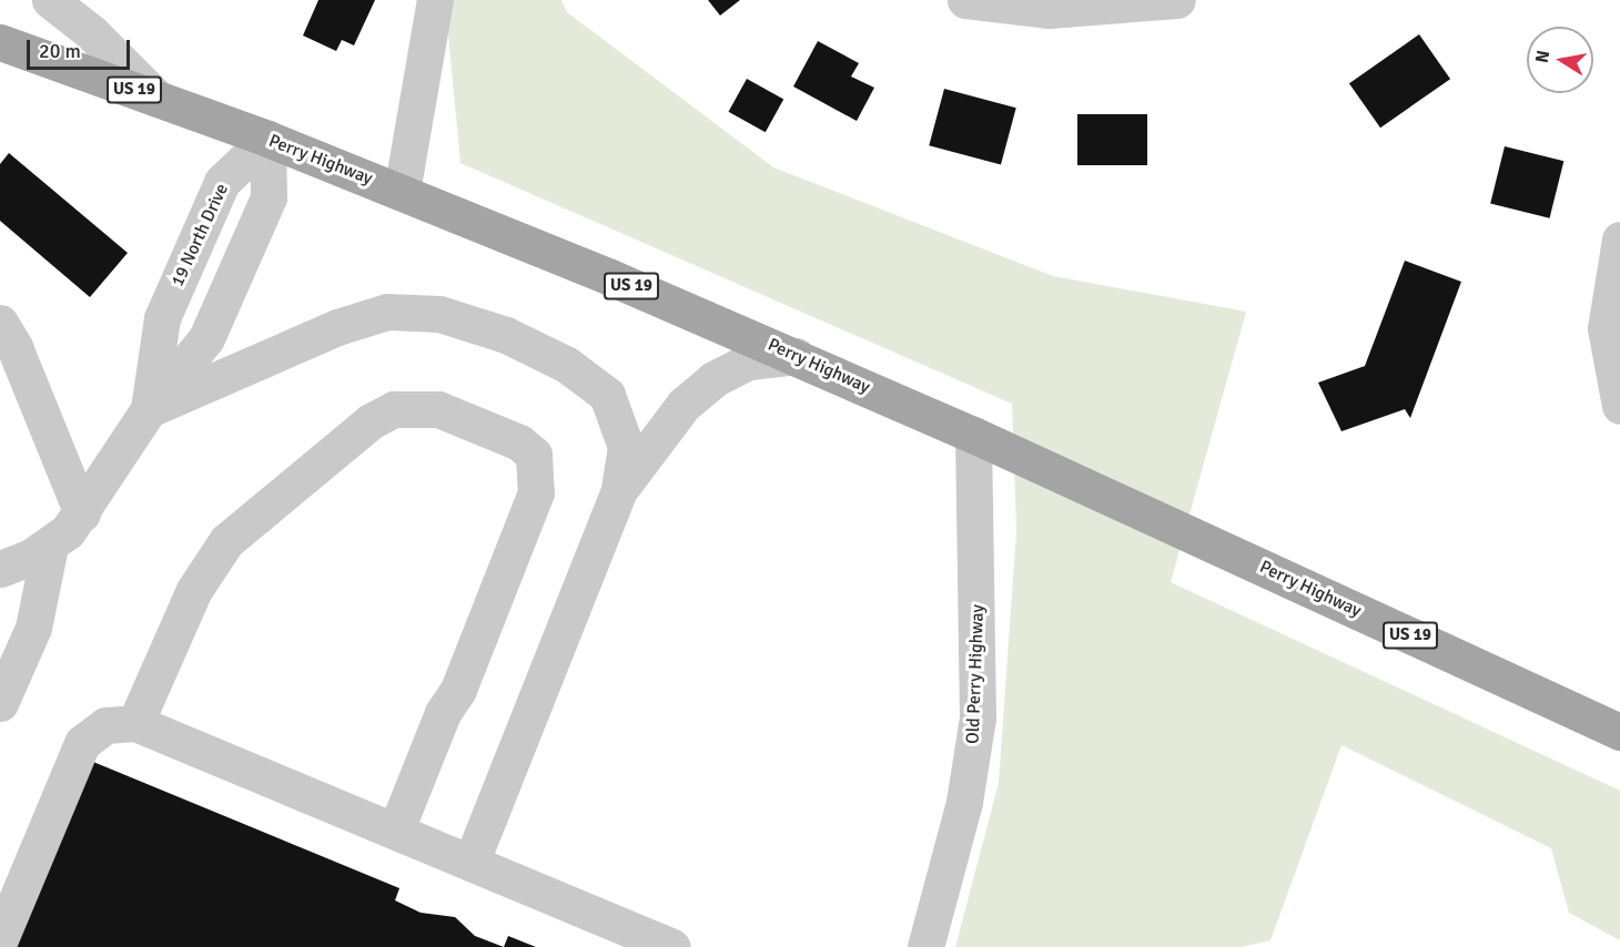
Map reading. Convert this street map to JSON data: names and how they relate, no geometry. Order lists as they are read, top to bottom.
{
  "streets": {
    "main road": ["US 19", "Perry Highway"],
    "street": ["19 North Drive", "Old Perry Highway"]
  },
  "crossings": [
    ["Perry Highway", "19 North Drive"],
    ["Perry Highway", "Old Perry Highway"]
  ],
  "scale_bar": "20 m",
  "north": "left"
}
